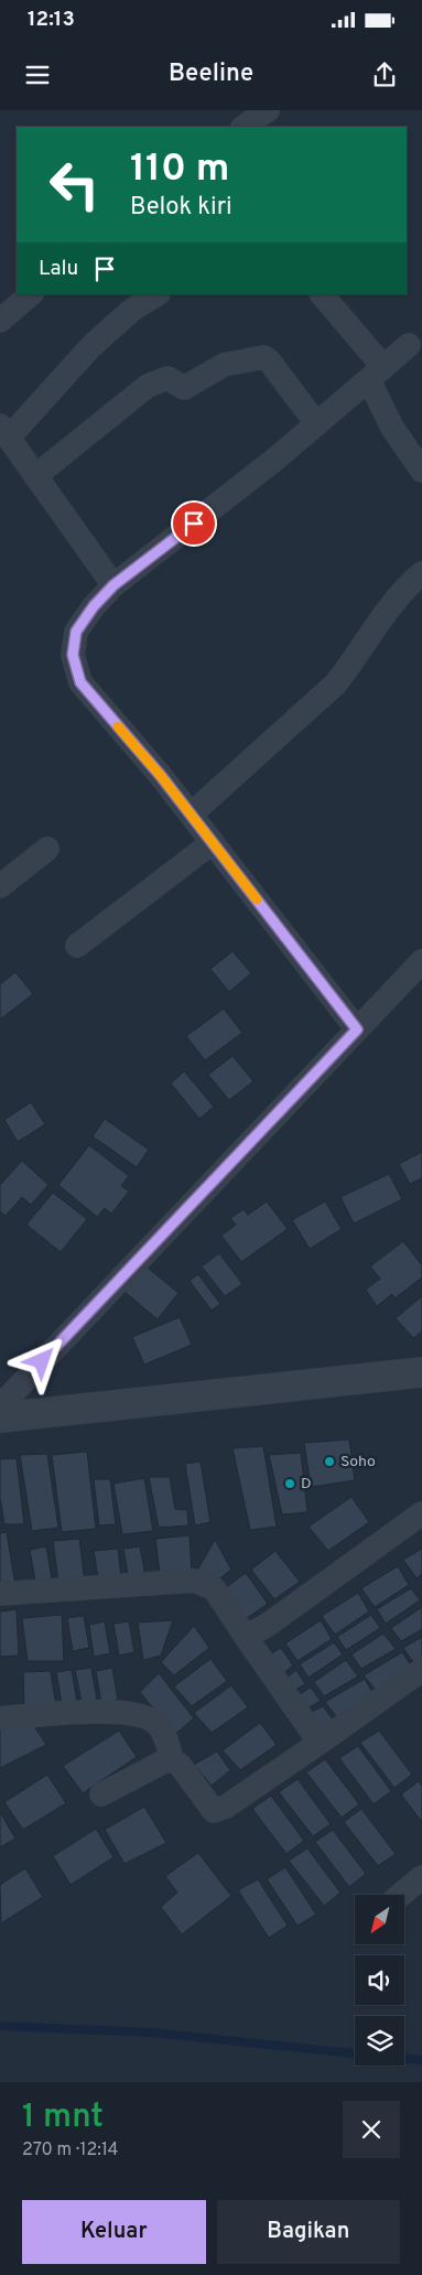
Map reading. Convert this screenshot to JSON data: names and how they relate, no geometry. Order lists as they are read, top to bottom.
{
  "places": ["Soho", "D"],
  "north": "bottom left",
  "page": {
    "status": "12:13",
    "header": "Beeline",
    "turn": ["110 m", "Belok kiri"],
    "then": "Lalu",
    "heading": ["1 mnt", "270 m · 12:14"],
    "buttons": ["Keluar", "Bagikan"]
  }
}
